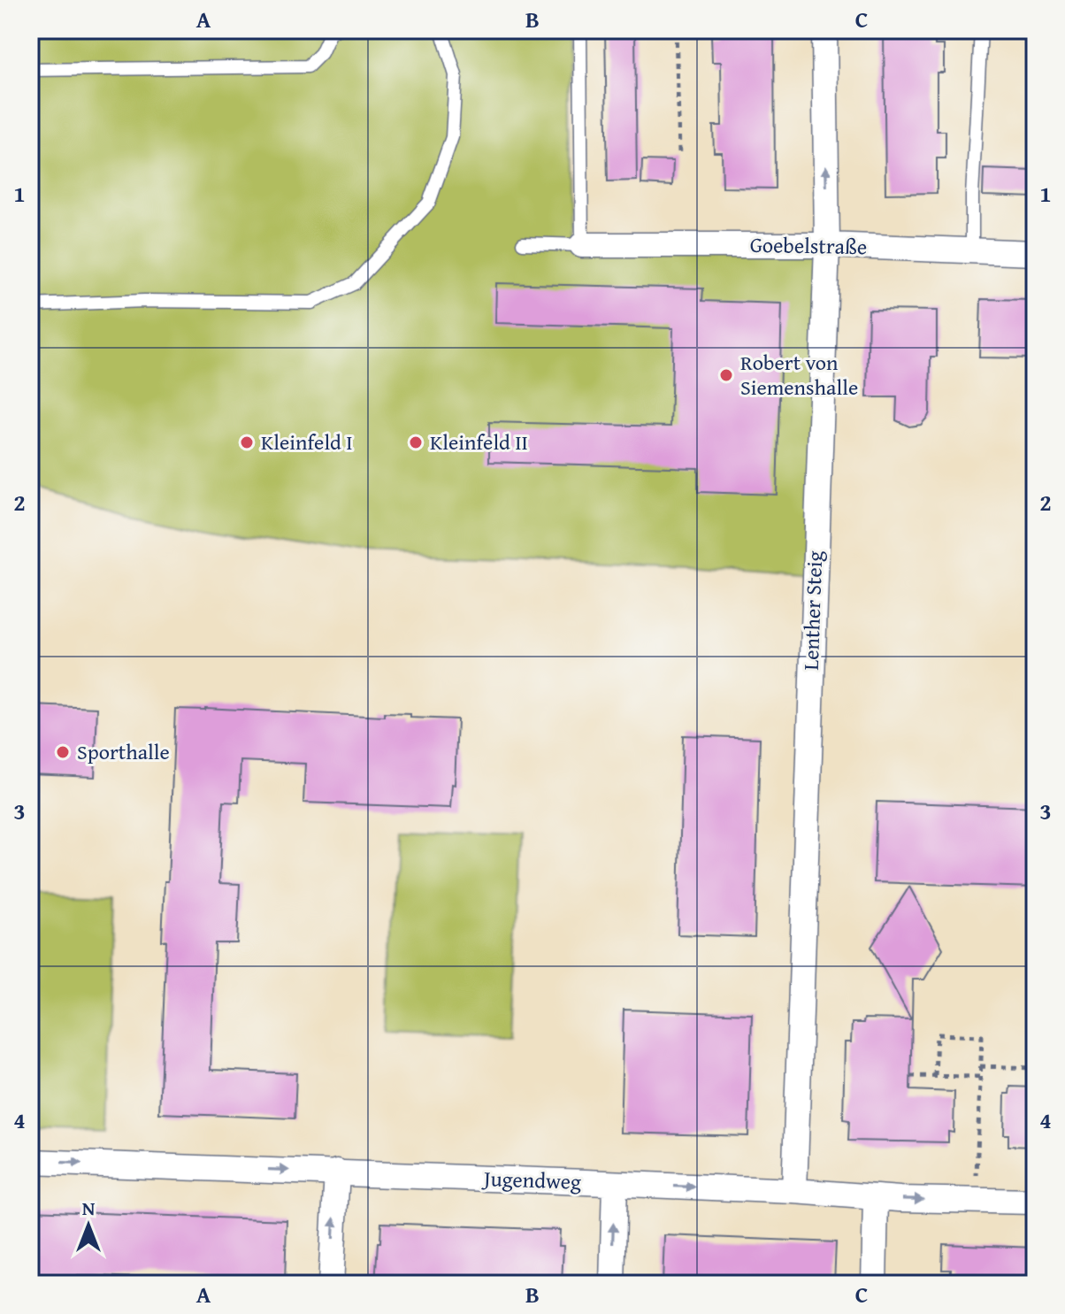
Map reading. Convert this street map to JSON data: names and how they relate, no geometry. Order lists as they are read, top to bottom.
{
  "streets": {
    "street": ["Goebelstraße", "Lenther Steig", "Jugendweg"]
  },
  "crossings": [
    ["Goebelstraße", "Lenther Steig"],
    ["Lenther Steig", "Jugendweg"]
  ],
  "one_way": ["Jugendweg"],
  "places": [
    "Robert von Siemenshalle",
    "Kleinfeld I",
    "Kleinfeld II",
    "Sporthalle"
  ],
  "north": "top",
  "grid": {
    "columns": ["A", "B", "C"],
    "rows": [
      "1",
      "2",
      "3",
      "4"
    ]
  }
}
